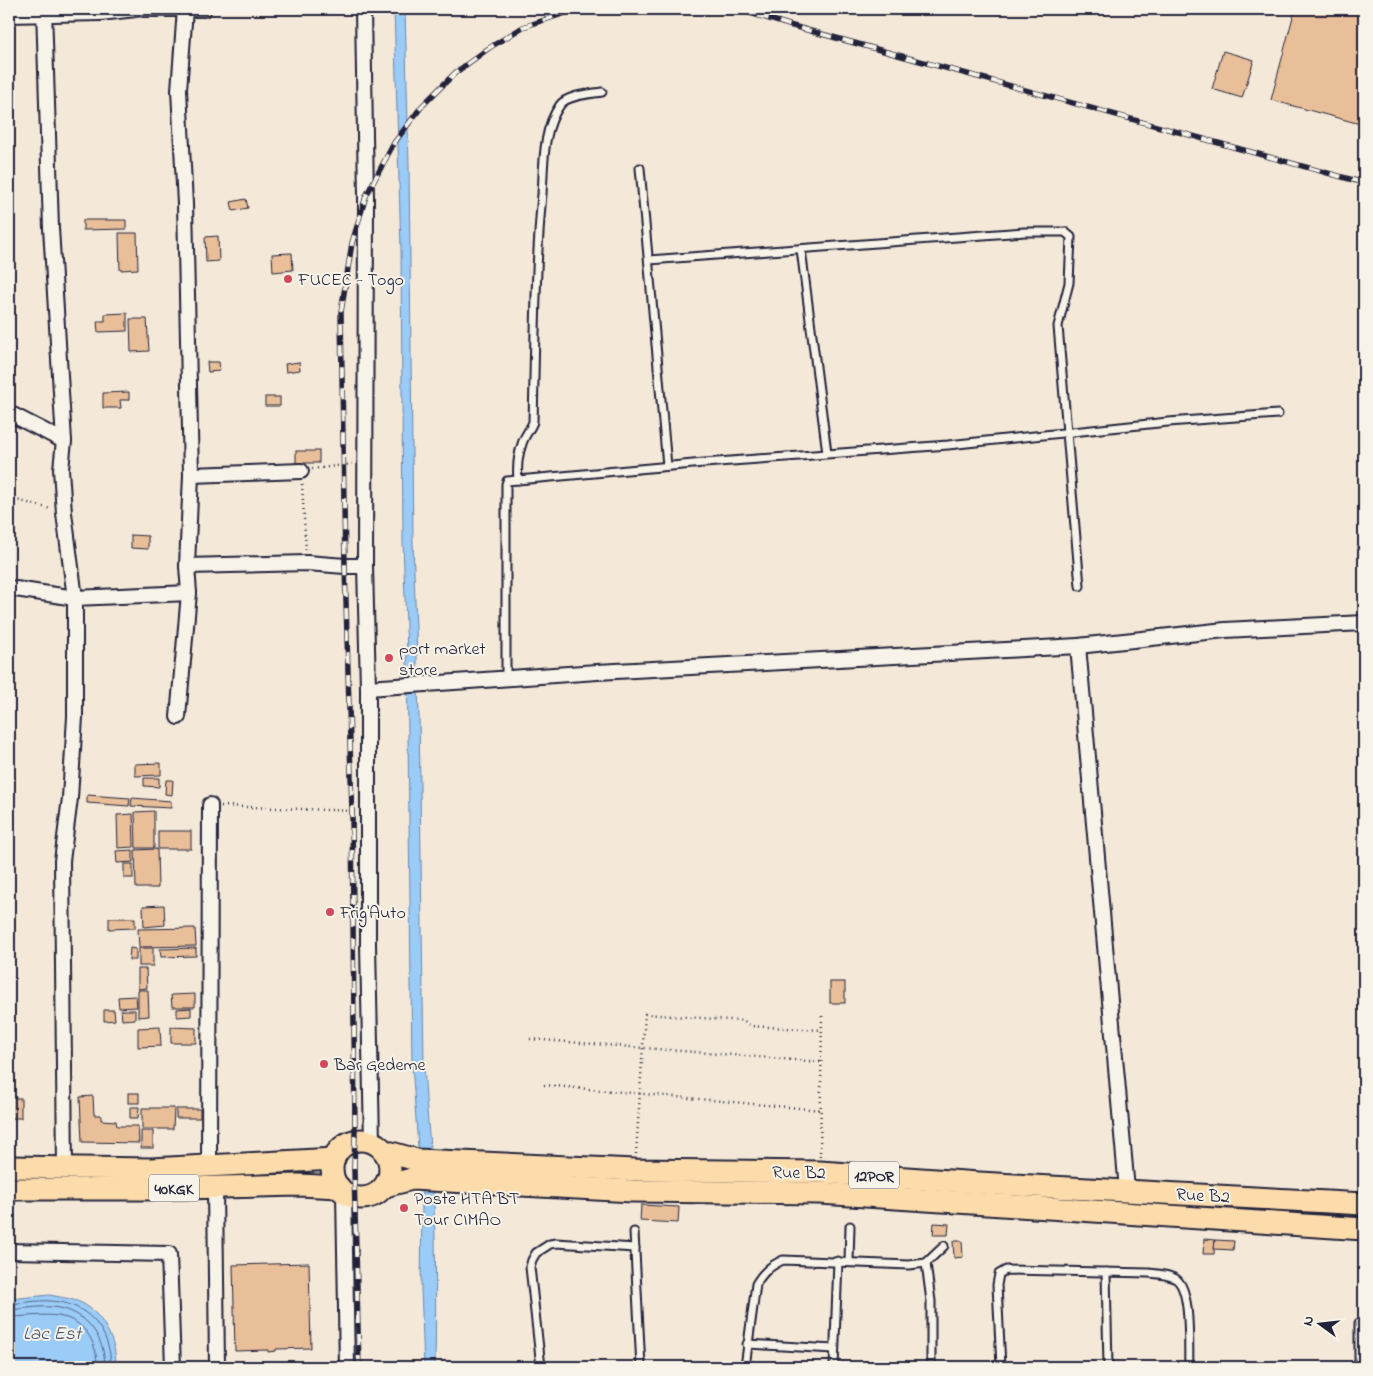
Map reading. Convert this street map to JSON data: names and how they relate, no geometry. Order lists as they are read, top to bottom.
{
  "streets": {
    "main road": ["Rue B2", "12POR", "40KGK"]
  },
  "crossings": [
    ["Rue B2", "40KGK"]
  ],
  "water": ["Lac Est"],
  "places": [
    "FUCEC - Togo",
    "port market store",
    "Frig'Auto",
    "Bar Gedeme",
    "Poste HTA BT Tour CIMAO"
  ],
  "north": "left"
}
